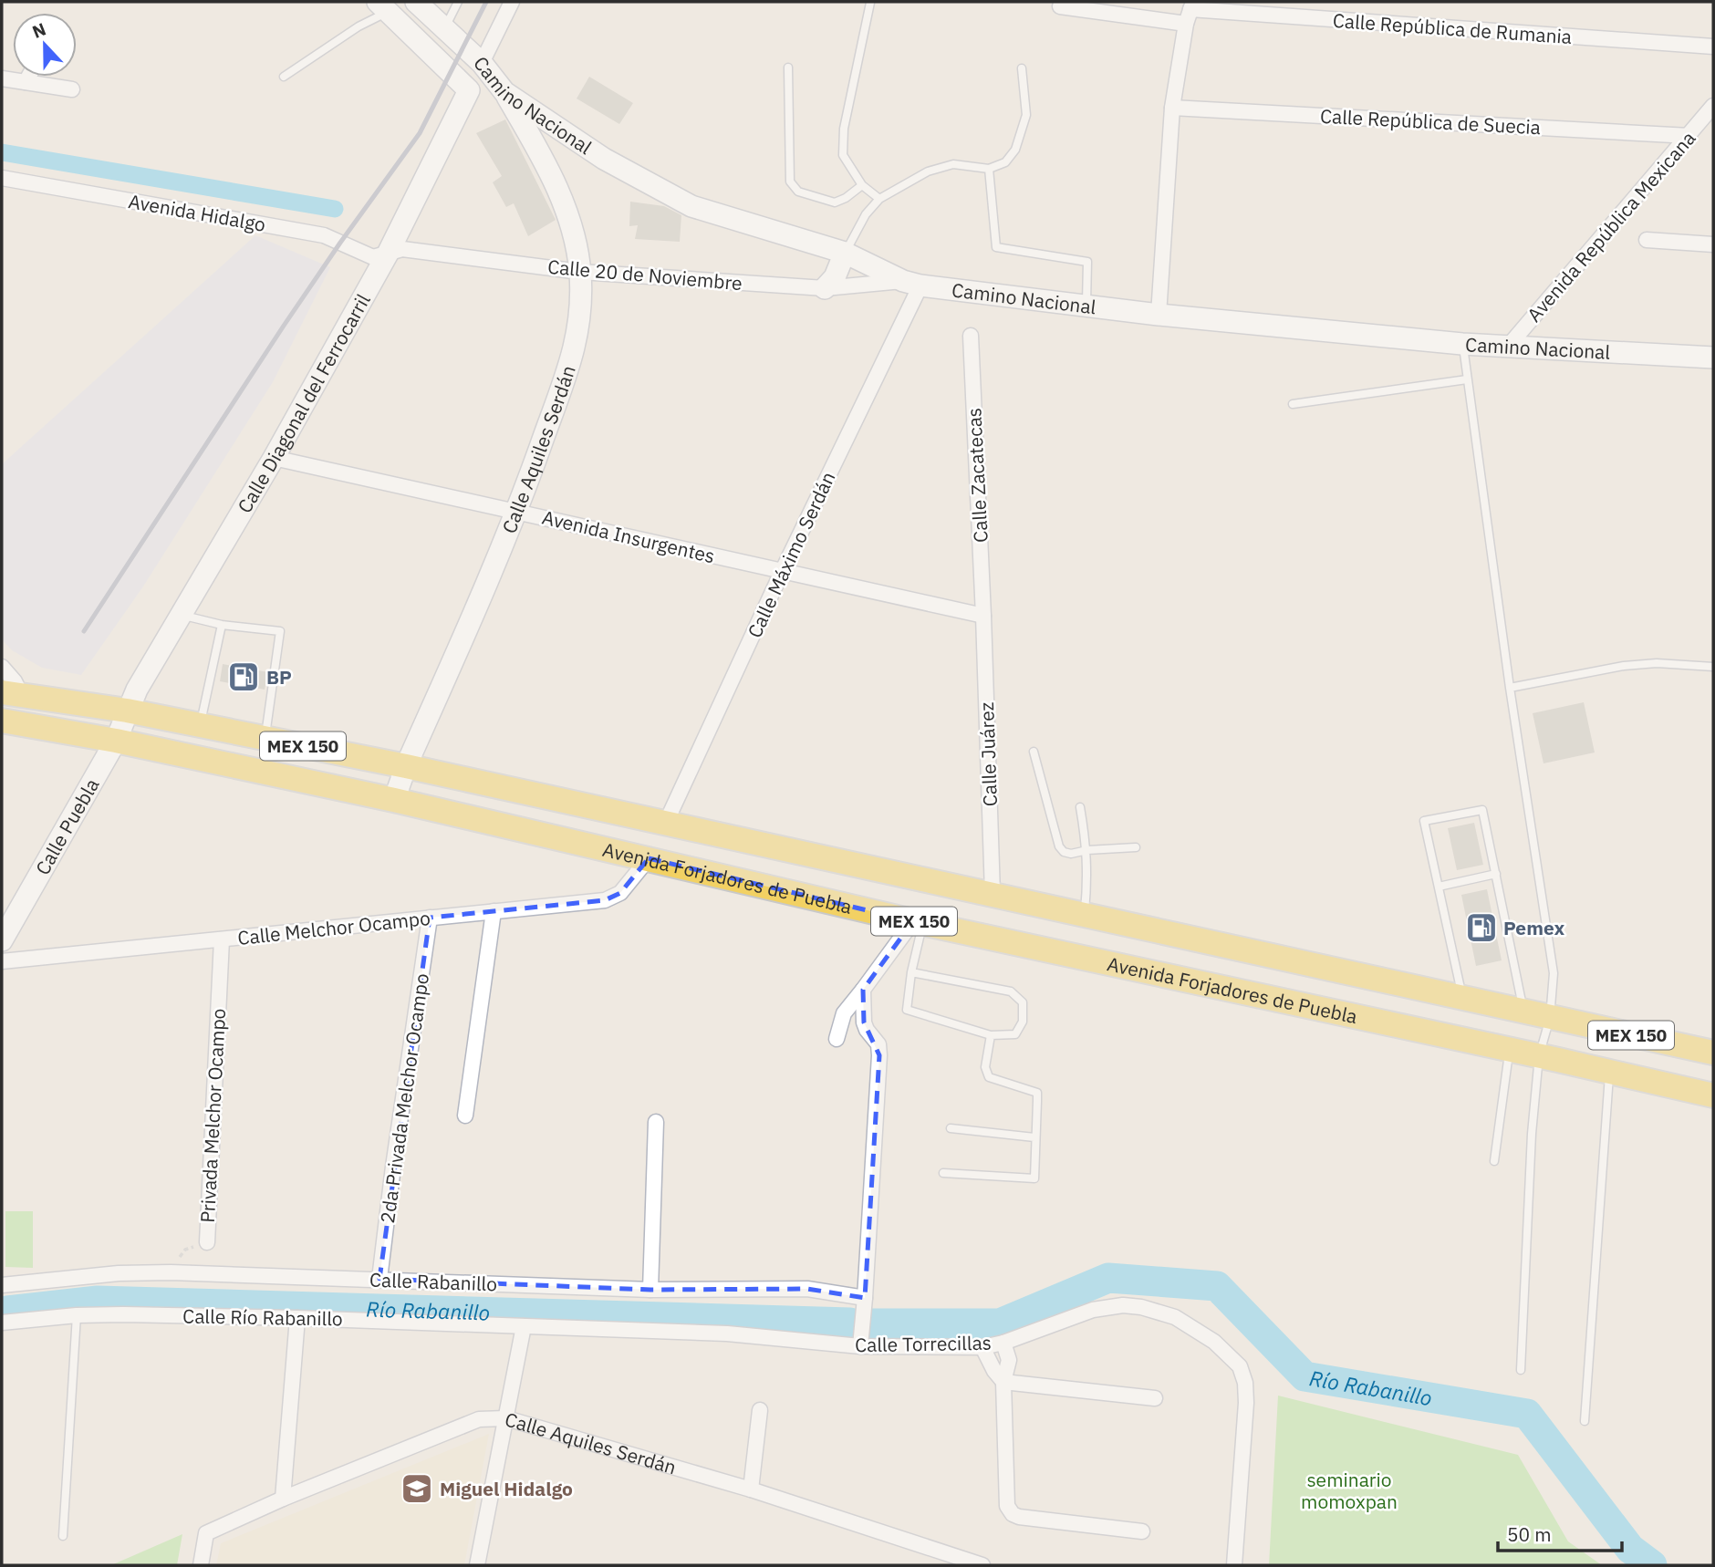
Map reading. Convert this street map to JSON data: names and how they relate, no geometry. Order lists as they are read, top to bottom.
{
  "streets": {
    "main road": [
      "Camino Nacional",
      "Calle Diagonal del Ferrocarril",
      "Calle Aquiles Serdán",
      "MEX 150",
      "Calle Puebla",
      "Avenida Forjadores de Puebla"
    ],
    "street": [
      "Calle República de Rumania",
      "Calle República de Suecia",
      "Avenida Hidalgo",
      "Avenida República Mexicana",
      "Calle 20 de Noviembre",
      "Calle Zacatecas",
      "Avenida Insurgentes",
      "Calle Máximo Serdán",
      "Calle Juárez",
      "Calle Melchor Ocampo",
      "2da Privada Melchor Ocampo",
      "Privada Melchor Ocampo",
      "Calle Rabanillo",
      "Calle Río Rabanillo",
      "Calle Torrecillas"
    ]
  },
  "crossings": [
    ["Camino Nacional", "Avenida República Mexicana"],
    ["Camino Nacional", "Calle 20 de Noviembre"],
    ["Camino Nacional", "Calle Diagonal del Ferrocarril"],
    ["Camino Nacional", "Calle Aquiles Serdán"],
    ["Camino Nacional", "Calle Máximo Serdán"],
    ["Calle República de Suecia", "Avenida República Mexicana"],
    ["Avenida Hidalgo", "Calle 20 de Noviembre"],
    ["Avenida Hidalgo", "Calle Diagonal del Ferrocarril"],
    ["Calle 20 de Noviembre", "Calle Diagonal del Ferrocarril"],
    ["Calle 20 de Noviembre", "Calle Aquiles Serdán"],
    ["Calle 20 de Noviembre", "Calle Máximo Serdán"],
    ["Calle Diagonal del Ferrocarril", "Avenida Insurgentes"],
    ["Calle Diagonal del Ferrocarril", "Calle Puebla"],
    ["Calle Diagonal del Ferrocarril", "Avenida Forjadores de Puebla"],
    ["Calle Aquiles Serdán", "Avenida Insurgentes"],
    ["Calle Aquiles Serdán", "Avenida Forjadores de Puebla"],
    ["Calle Zacatecas", "Avenida Insurgentes"],
    ["Calle Zacatecas", "Calle Juárez"],
    ["Avenida Insurgentes", "Calle Máximo Serdán"],
    ["Avenida Insurgentes", "Calle Juárez"],
    ["Calle Máximo Serdán", "Avenida Forjadores de Puebla"],
    ["Calle Juárez", "Avenida Forjadores de Puebla"],
    ["Calle Puebla", "Avenida Forjadores de Puebla"],
    ["Avenida Forjadores de Puebla", "Calle Melchor Ocampo"],
    ["Calle Melchor Ocampo", "2da Privada Melchor Ocampo"],
    ["Calle Melchor Ocampo", "Privada Melchor Ocampo"],
    ["2da Privada Melchor Ocampo", "Calle Rabanillo"],
    ["Privada Melchor Ocampo", "Calle Rabanillo"],
    ["Calle Río Rabanillo", "Calle Torrecillas"]
  ],
  "water": ["Río Rabanillo"],
  "parks": ["seminario momoxpan"],
  "places": {
    "fuel station": ["BP", "Pemex"],
    "school or university": ["Miguel Hidalgo"]
  },
  "scale_bar": "50 m",
  "north": "top"
}
